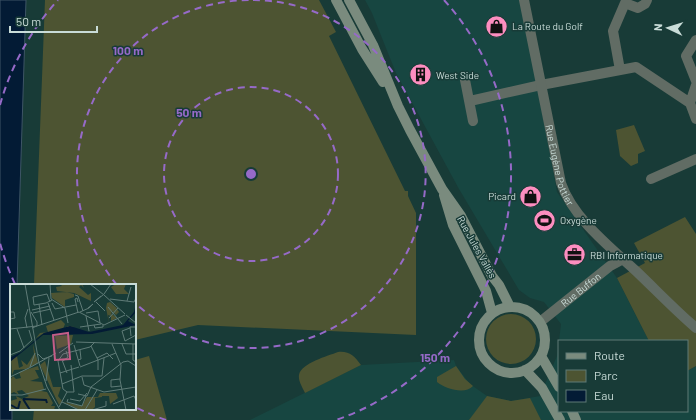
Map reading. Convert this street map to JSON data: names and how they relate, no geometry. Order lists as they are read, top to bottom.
{
  "streets": {
    "main road": ["Rue Jules Vallès"],
    "street": ["Rue Eugène Pottier", "Rue Buffon"]
  },
  "crossings": [
    ["Rue Eugène Pottier", "Rue Buffon"],
    ["Rue Jules Vallès", "Rue Buffon"]
  ],
  "places": {
    "shop": ["La Route du Golf", "Picard"],
    "building": ["West Side"],
    "sports": ["Oxygène"],
    "office": ["RBI Informatique"]
  },
  "legend": ["Route", "Parc", "Eau"],
  "scale_bar": "50 m",
  "north": "left",
  "rings": ["100 m", "50 m", "150 m"]
}
